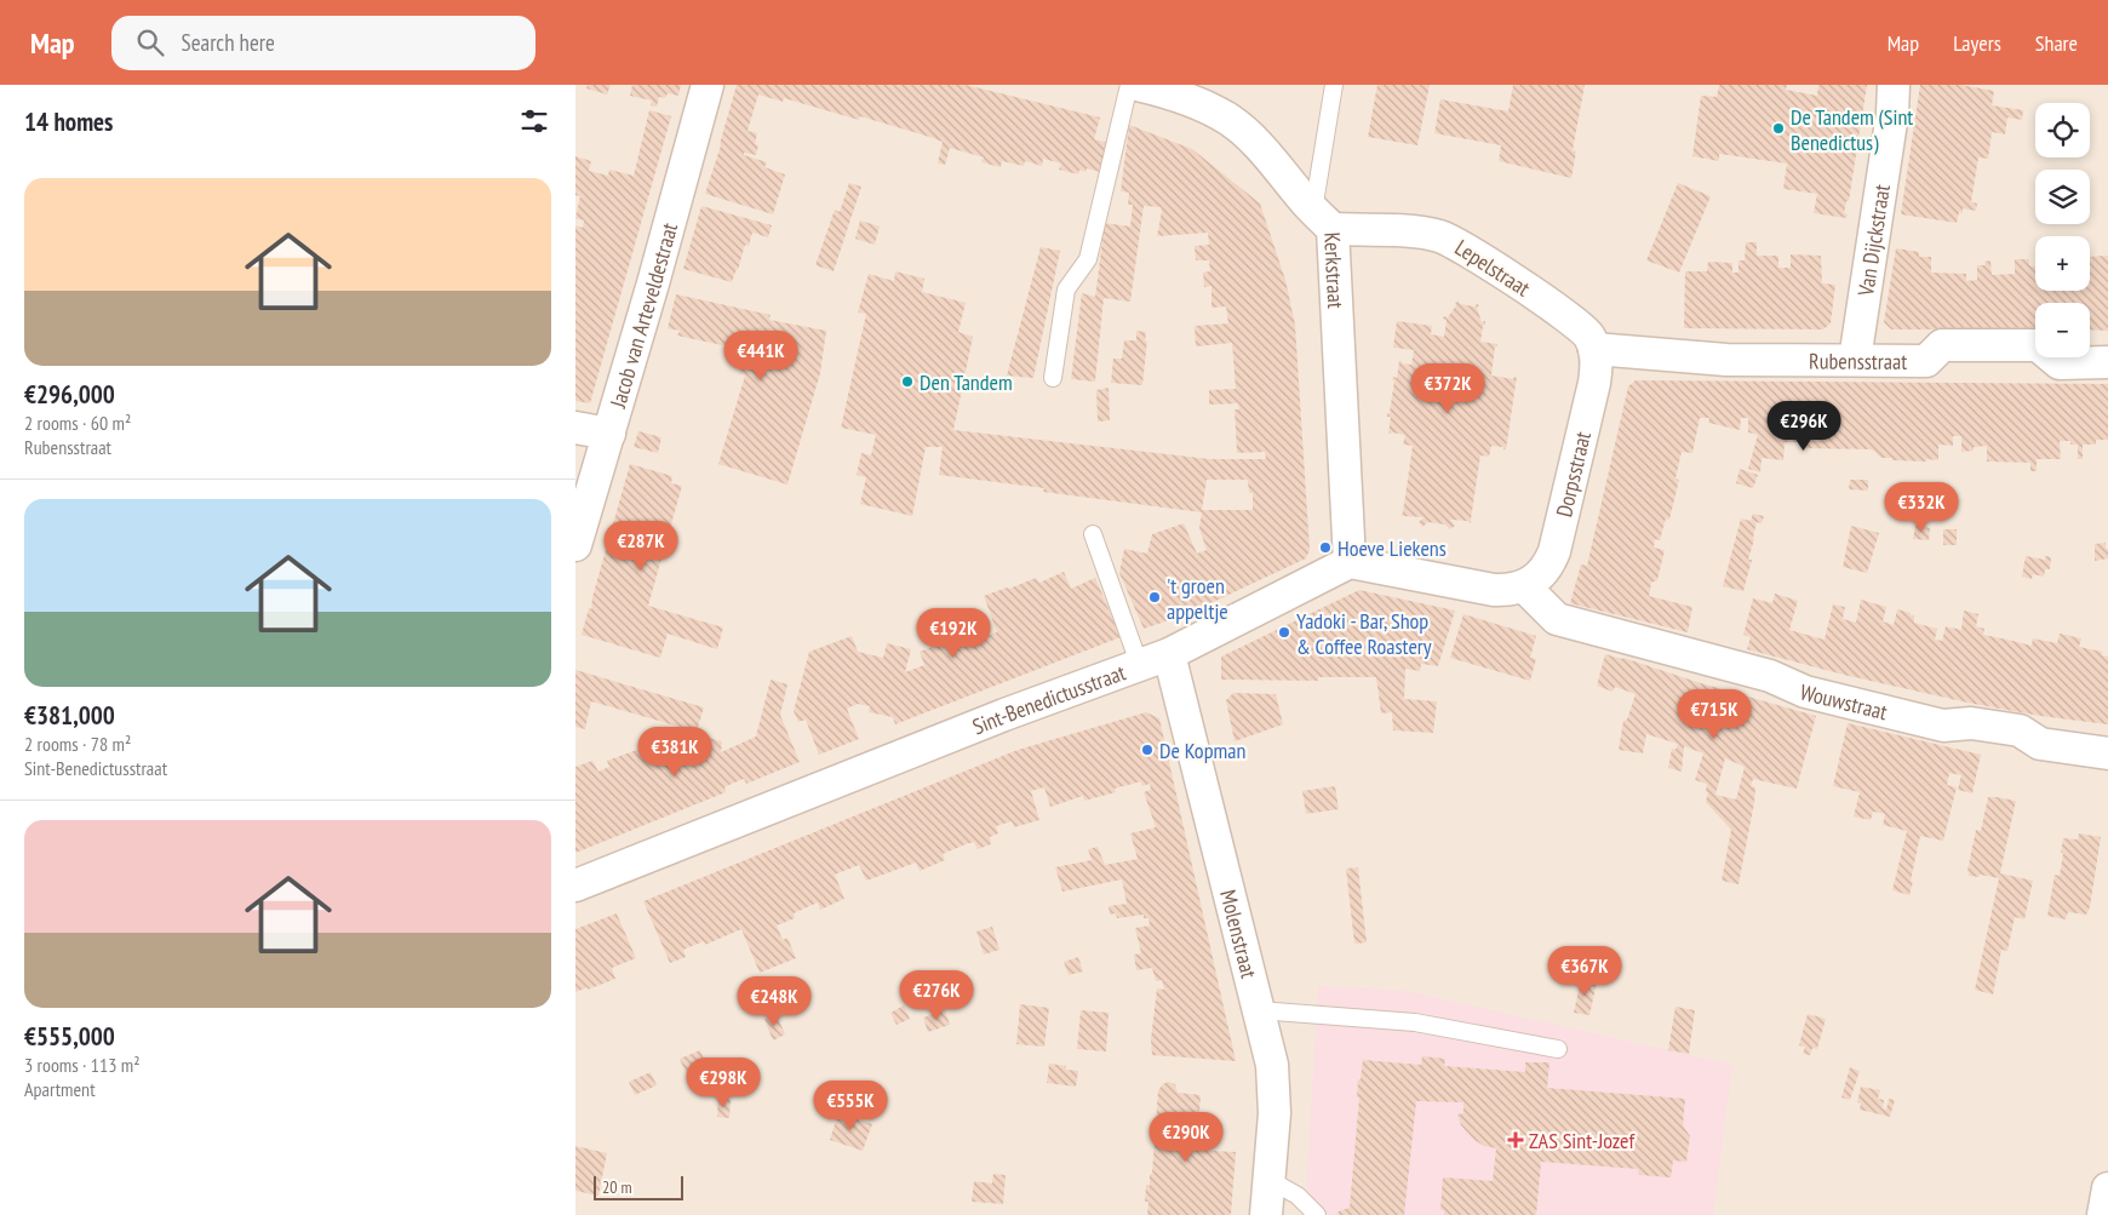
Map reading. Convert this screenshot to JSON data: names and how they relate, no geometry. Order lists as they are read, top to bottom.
{
  "streets": {
    "street": [
      "Van Dijckstraat",
      "Lepelstraat",
      "Kerkstraat",
      "Jacob van Arteveldestraat",
      "Rubensstraat",
      "Dorpsstraat",
      "Sint-Benedictusstraat",
      "Wouwstraat",
      "Molenstraat"
    ]
  },
  "crossings": [
    ["Van Dijckstraat", "Rubensstraat"],
    ["Lepelstraat", "Kerkstraat"],
    ["Lepelstraat", "Rubensstraat"],
    ["Lepelstraat", "Dorpsstraat"],
    ["Kerkstraat", "Sint-Benedictusstraat"],
    ["Rubensstraat", "Dorpsstraat"],
    ["Dorpsstraat", "Wouwstraat"],
    ["Sint-Benedictusstraat", "Molenstraat"]
  ],
  "places": {
    "other": [
      "De Tandem (Sint Benedictus)",
      "Den Tandem",
      "Hoeve Liekens",
      "'t groen appeltje",
      "Yadoki - Bar, Shop & Coffee Roastery",
      "De Kopman"
    ],
    "health": ["ZAS Sint-Jozef"]
  },
  "scale_bar": "20 m",
  "page": {
    "header": "Map",
    "search": "Search here",
    "nav": ["Map", "Layers", "Share"],
    "heading": "14 homes",
    "map_buttons": ["+", "−"],
    "list": [
      {
        "name": "€296,000",
        "note": "2 rooms · 60 m² · Rubensstraat"
      },
      {
        "name": "€381,000",
        "note": "2 rooms · 78 m² · Sint-Benedictusstraat"
      },
      {
        "name": "€555,000",
        "note": "3 rooms · 113 m² · Apartment"
      }
    ],
    "price": [
      "€441K",
      "€372K",
      "€296K",
      "€332K",
      "€287K",
      "€192K",
      "€715K",
      "€381K",
      "€367K",
      "€276K",
      "€248K",
      "€298K",
      "€555K",
      "€290K"
    ],
    "scale": "20 m"
  }
}
